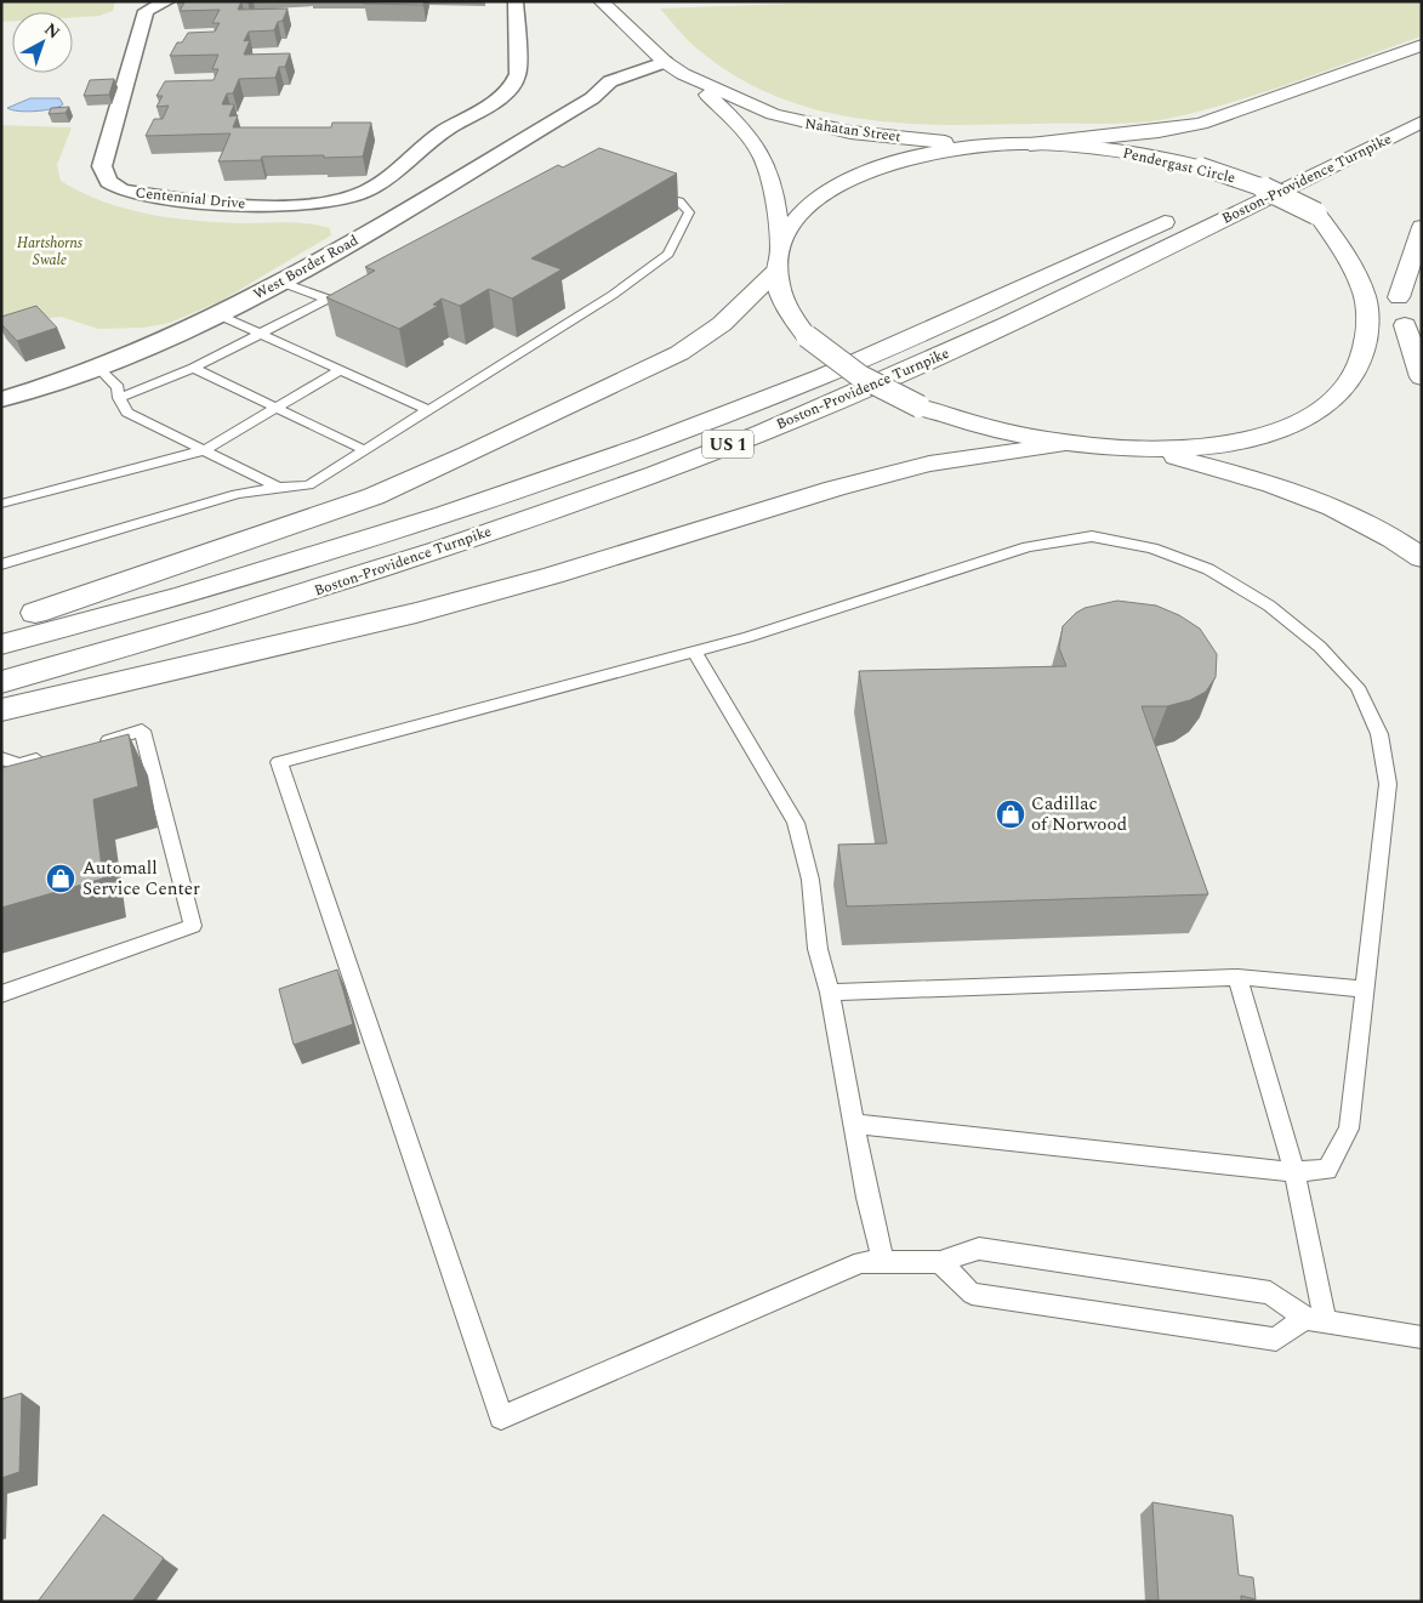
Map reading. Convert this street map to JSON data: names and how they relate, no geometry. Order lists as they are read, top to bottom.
{
  "streets": {
    "main road": [
      "Nahatan Street",
      "Pendergast Circle",
      "Boston-Providence Turnpike",
      "US 1"
    ],
    "street": ["Centennial Drive", "West Border Road"]
  },
  "crossings": [
    ["Nahatan Street", "Pendergast Circle"]
  ],
  "parks": ["Hartshorns Swale"],
  "places": {
    "shop": ["Cadillac of Norwood", "Automall Service Center"]
  },
  "north": "top right"
}
